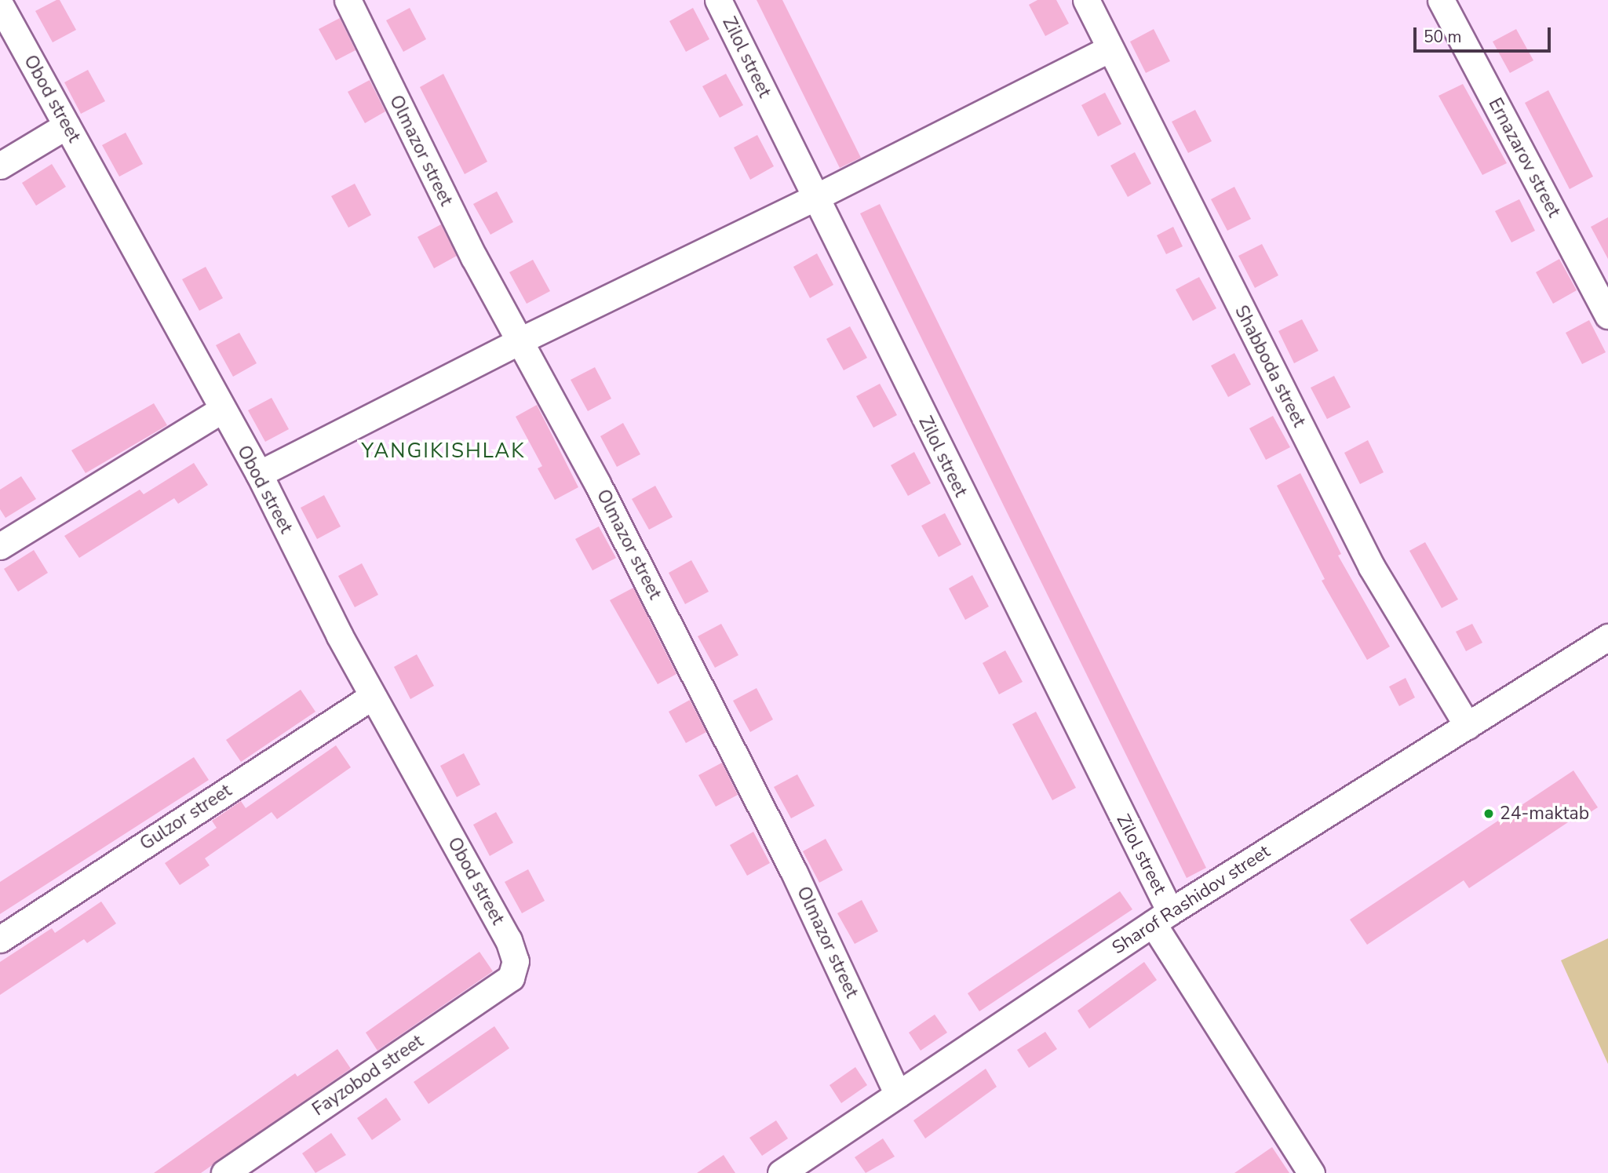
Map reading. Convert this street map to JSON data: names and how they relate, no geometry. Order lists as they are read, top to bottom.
{
  "streets": {
    "street": [
      "Zilol street",
      "Obod street",
      "Olmazor street",
      "Ernazarov street",
      "Shabboda street",
      "Gulzor street",
      "Sharof Rashidov street",
      "Fayzobod street"
    ]
  },
  "crossings": [
    ["Zilol street", "Sharof Rashidov street"],
    ["Obod street", "Gulzor street"],
    ["Obod street", "Fayzobod street"],
    ["Olmazor street", "Sharof Rashidov street"],
    ["Shabboda street", "Sharof Rashidov street"]
  ],
  "districts": ["YANGIKISHLAK"],
  "places": ["24-maktab"],
  "scale_bar": "50 m"
}
